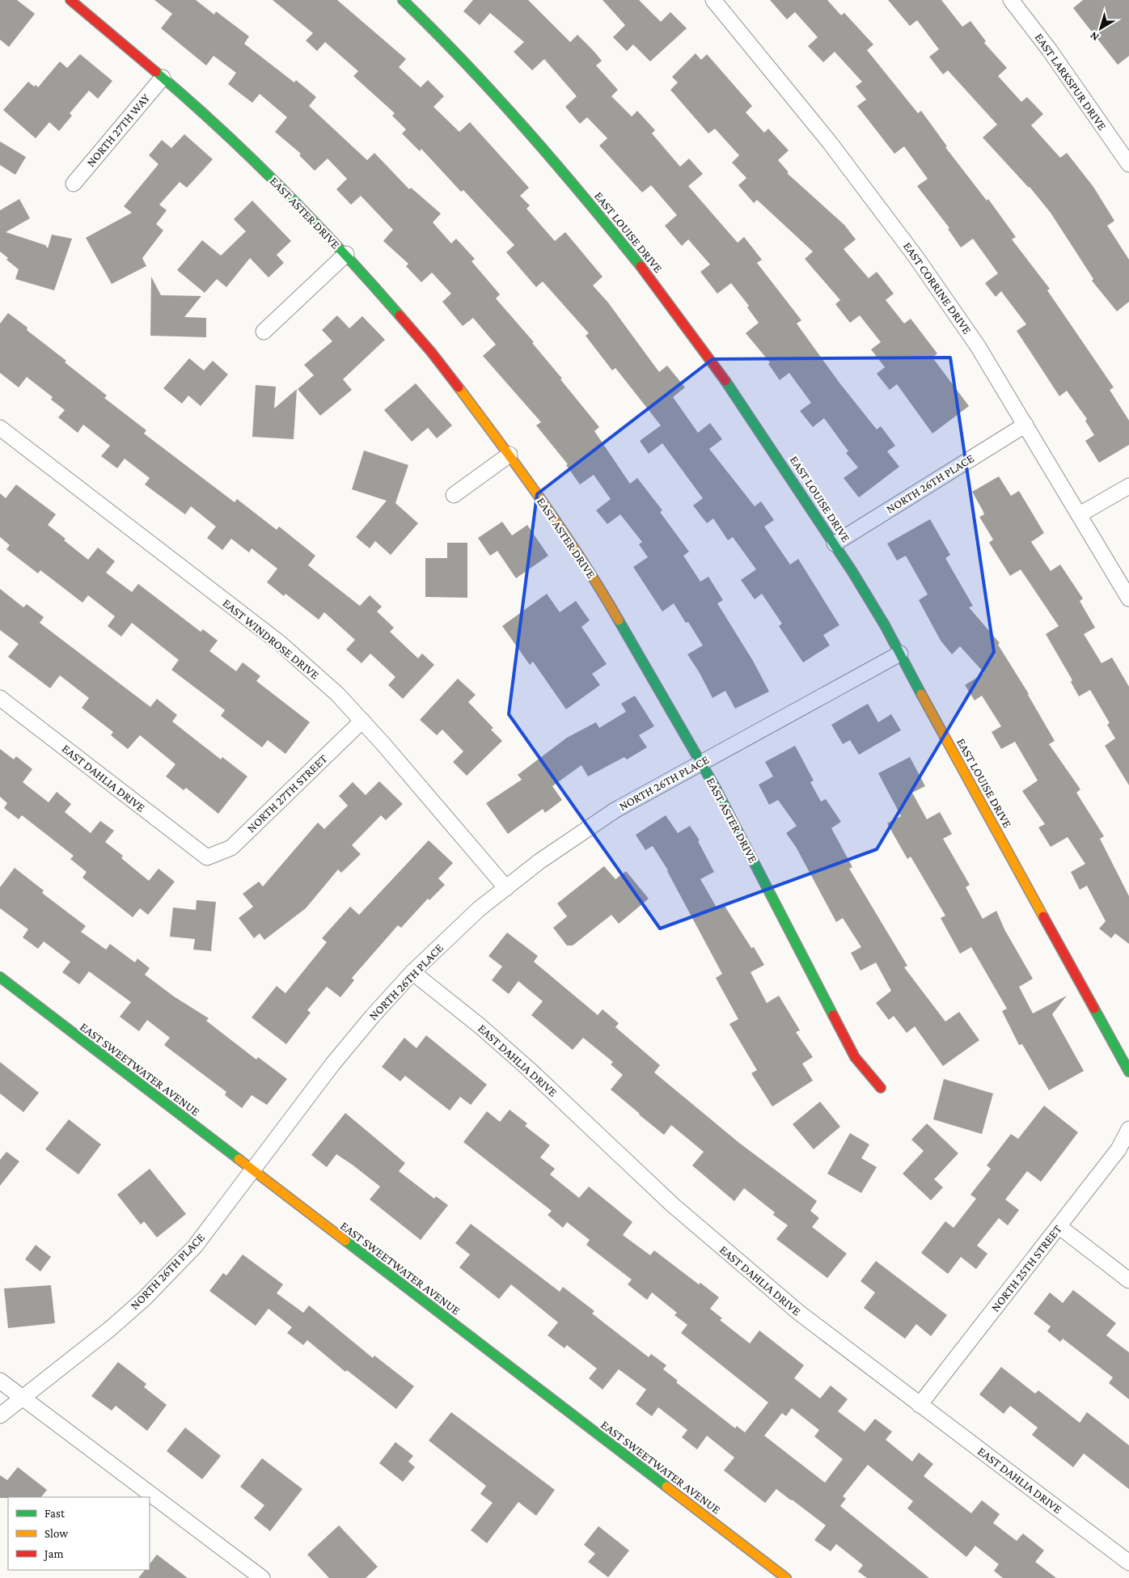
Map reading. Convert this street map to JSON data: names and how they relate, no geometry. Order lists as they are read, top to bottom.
{
  "streets": {
    "street": [
      "EAST LARKSPUR DRIVE",
      "NORTH 27TH WAY",
      "EAST ASTER DRIVE",
      "EAST LOUISE DRIVE",
      "EAST CORRINE DRIVE",
      "NORTH 26TH PLACE",
      "EAST WINDROSE DRIVE",
      "EAST DAHLIA DRIVE",
      "NORTH 27TH STREET",
      "EAST SWEETWATER AVENUE",
      "NORTH 25TH STREET"
    ]
  },
  "crossings": [
    ["NORTH 27TH WAY", "EAST ASTER DRIVE"],
    ["EAST ASTER DRIVE", "NORTH 26TH PLACE"],
    ["EAST LOUISE DRIVE", "NORTH 26TH PLACE"],
    ["EAST CORRINE DRIVE", "NORTH 26TH PLACE"],
    ["NORTH 26TH PLACE", "EAST WINDROSE DRIVE"],
    ["NORTH 26TH PLACE", "EAST DAHLIA DRIVE"],
    ["NORTH 26TH PLACE", "EAST SWEETWATER AVENUE"],
    ["EAST WINDROSE DRIVE", "NORTH 27TH STREET"],
    ["EAST DAHLIA DRIVE", "NORTH 27TH STREET"],
    ["EAST DAHLIA DRIVE", "NORTH 25TH STREET"]
  ],
  "legend": ["Fast", "Slow", "Jam"],
  "north": "bottom left"
}
